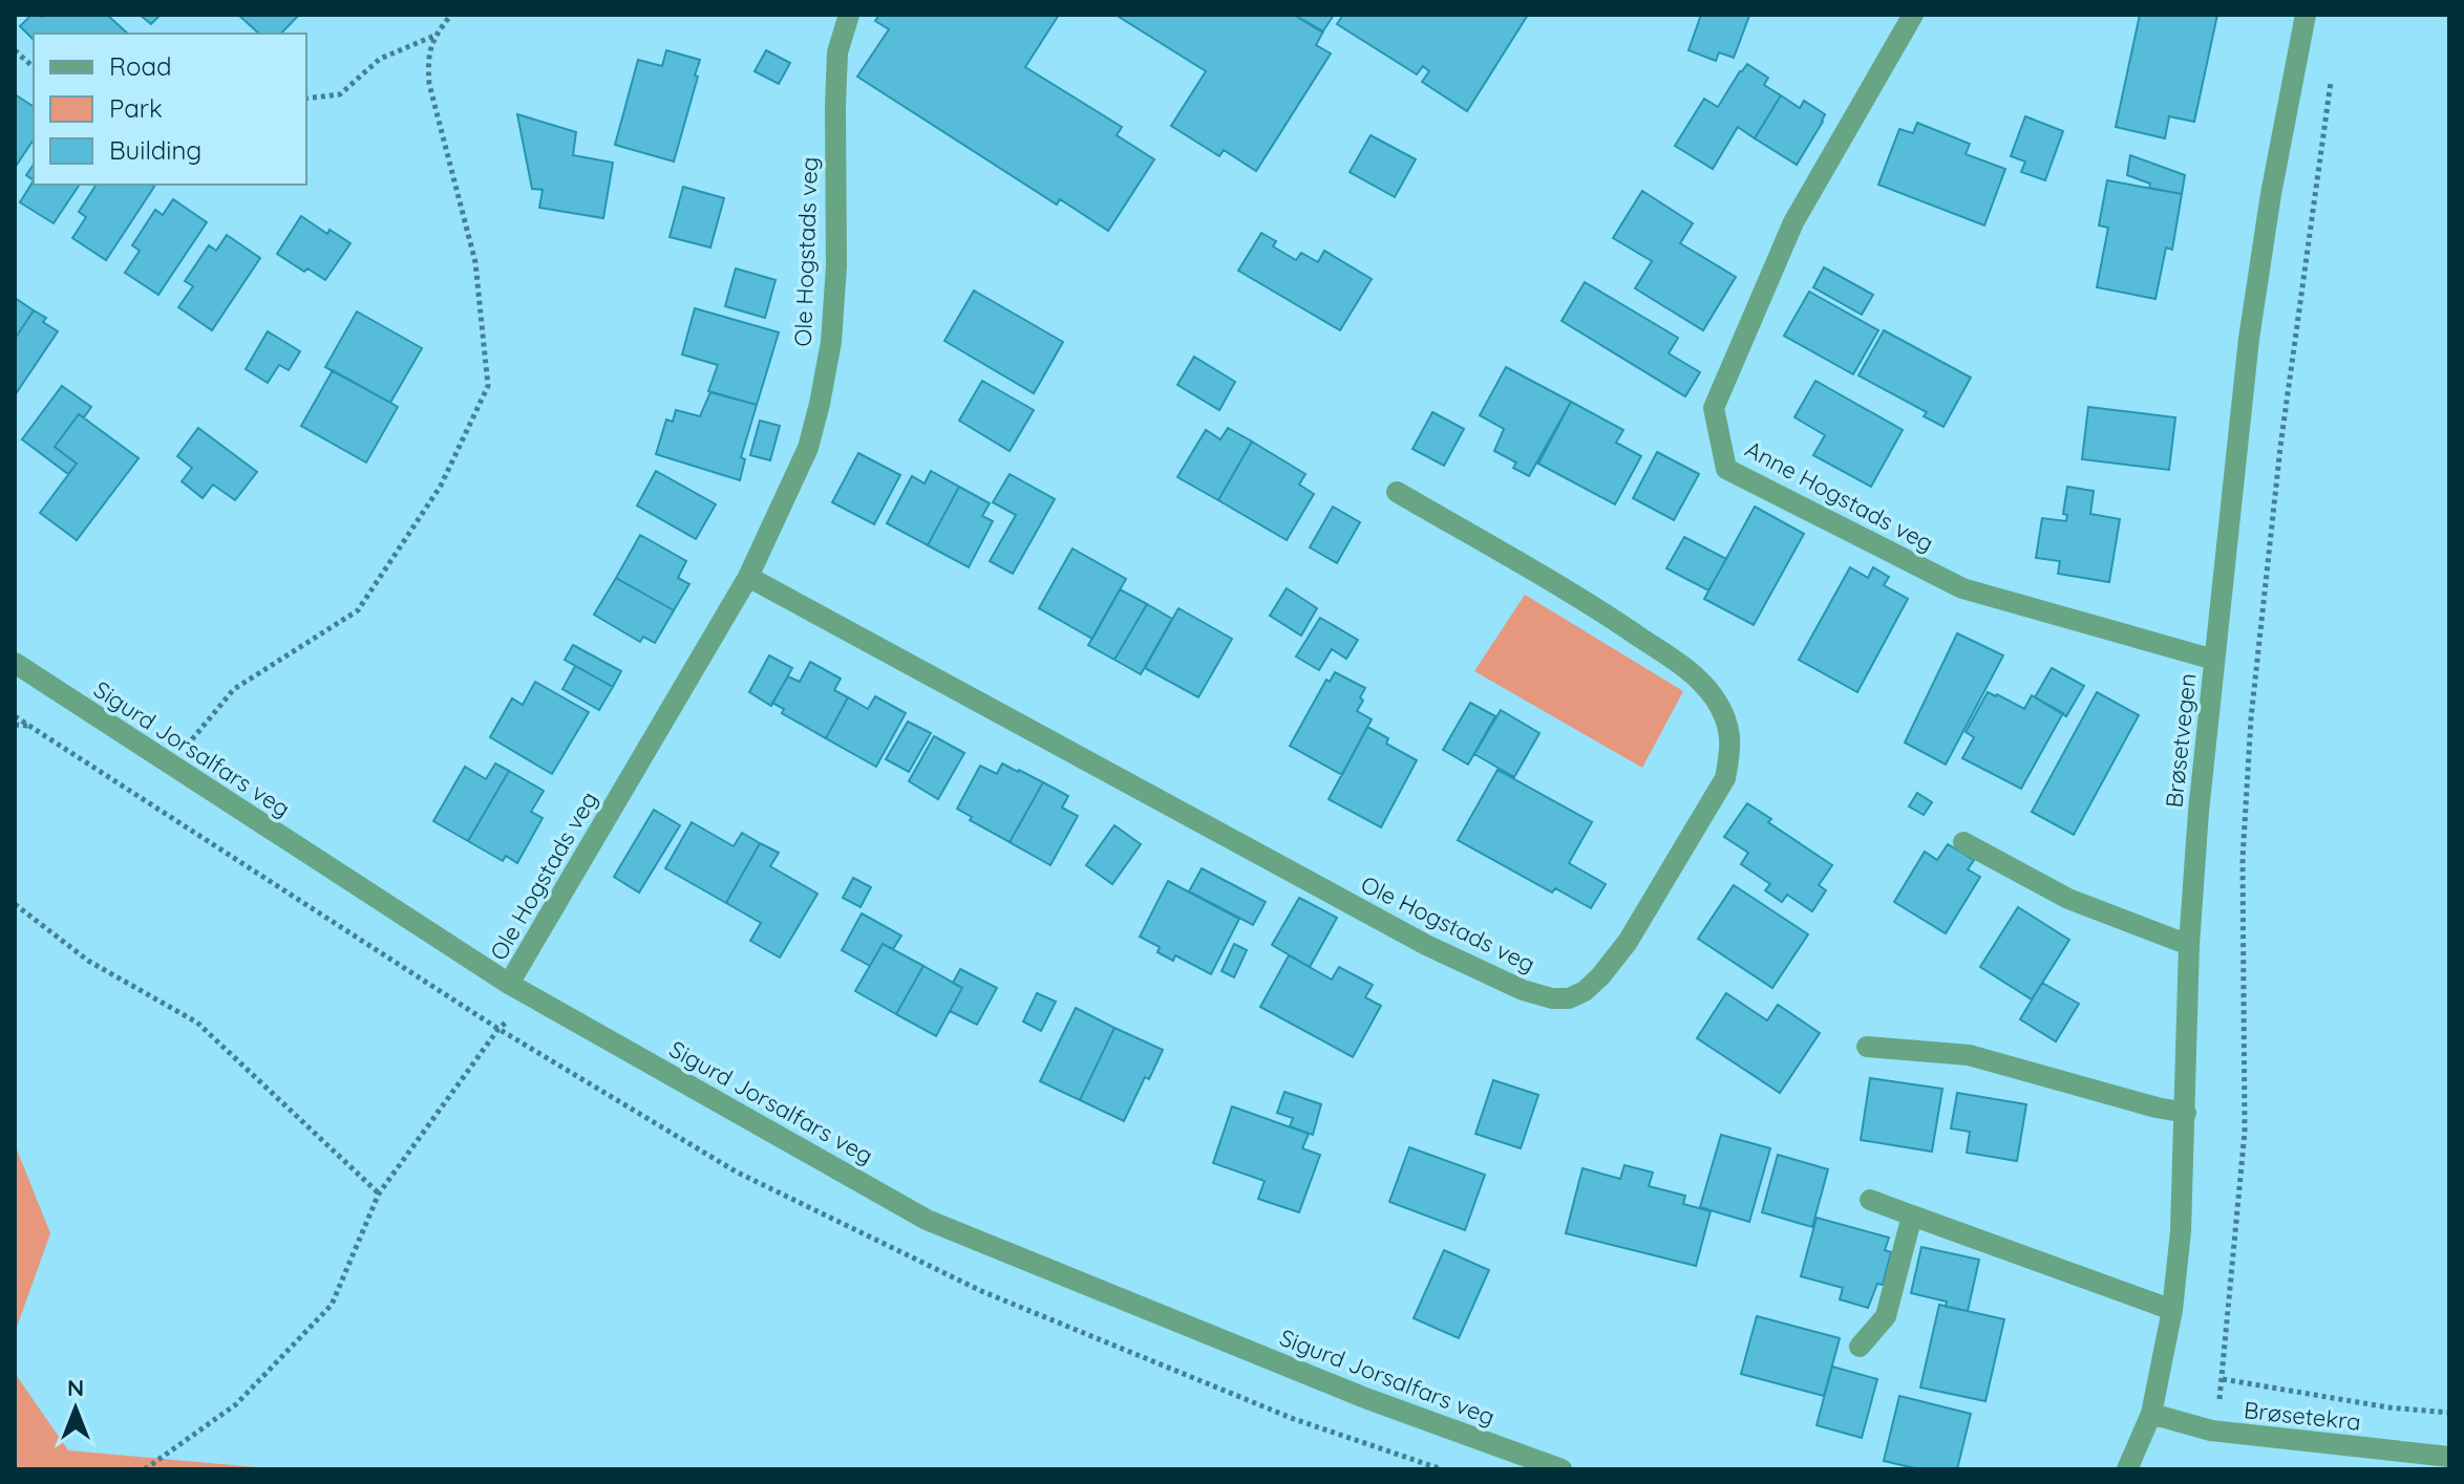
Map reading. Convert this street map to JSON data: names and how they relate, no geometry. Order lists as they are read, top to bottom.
{
  "streets": {
    "street": [
      "Ole Hogstads veg",
      "Anne Hogstads veg",
      "Brøsetvegen",
      "Sigurd Jorsalfars veg",
      "Brøsetekra"
    ]
  },
  "crossings": [
    ["Ole Hogstads veg", "Sigurd Jorsalfars veg"],
    ["Anne Hogstads veg", "Brøsetvegen"],
    ["Brøsetvegen", "Brøsetekra"]
  ],
  "legend": ["Road", "Park", "Building"],
  "north": "top"
}
